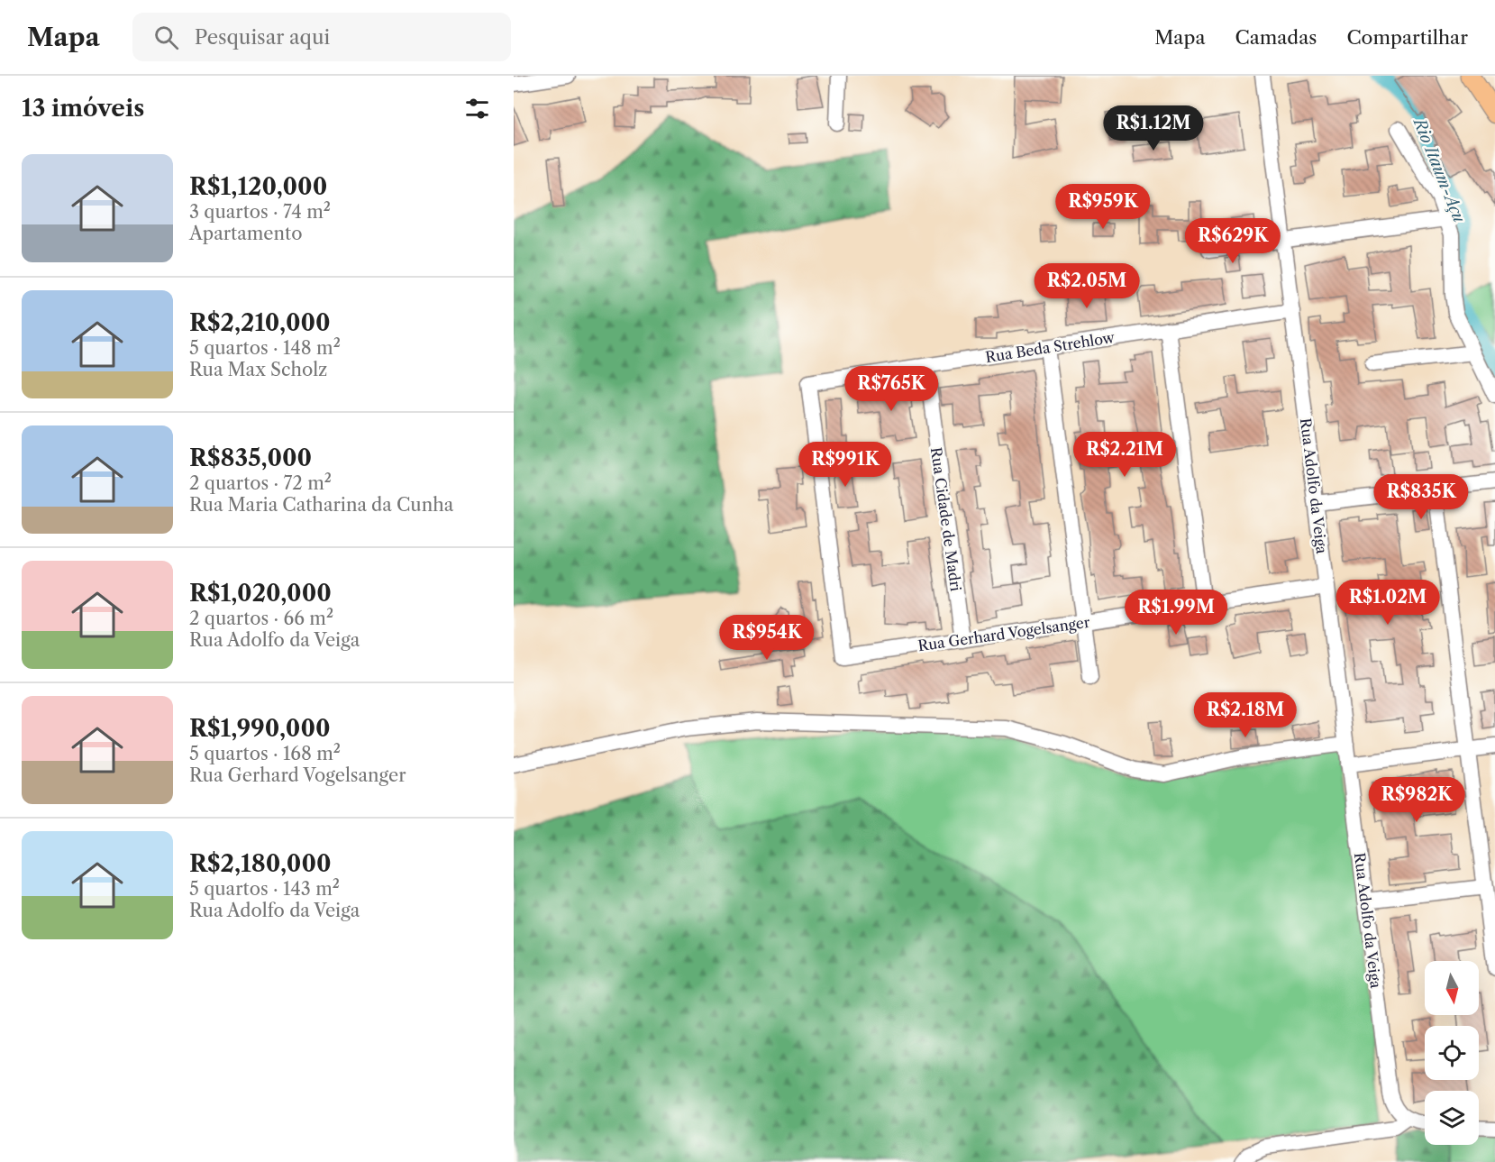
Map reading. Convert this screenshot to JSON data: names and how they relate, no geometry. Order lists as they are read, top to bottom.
{
  "streets": {
    "street": [
      "Rua Beda Strehlow",
      "Rua Adolfo da Veiga",
      "Rua Cidade de Madri",
      "Rua Gerhard Vogelsanger"
    ]
  },
  "crossings": [
    ["Rua Beda Strehlow", "Rua Adolfo da Veiga"],
    ["Rua Beda Strehlow", "Rua Cidade de Madri"],
    ["Rua Beda Strehlow", "Rua Gerhard Vogelsanger"],
    ["Rua Adolfo da Veiga", "Rua Gerhard Vogelsanger"],
    ["Rua Cidade de Madri", "Rua Gerhard Vogelsanger"]
  ],
  "water": ["Rio Itaum-Açu"],
  "north": "bottom",
  "page": {
    "header": "Mapa",
    "search": "Pesquisar aqui",
    "nav": ["Mapa", "Camadas", "Compartilhar"],
    "heading": "13 imóveis",
    "price": [
      "R$1.12M",
      "R$959K",
      "R$629K",
      "R$2.05M",
      "R$765K",
      "R$2.21M",
      "R$991K",
      "R$835K",
      "R$1.02M",
      "R$1.99M",
      "R$954K",
      "R$2.18M",
      "R$982K"
    ],
    "list": [
      {
        "name": "R$1,120,000",
        "note": "3 quartos · 74 m² · Apartamento"
      },
      {
        "name": "R$2,210,000",
        "note": "5 quartos · 148 m² · Rua Max Scholz"
      },
      {
        "name": "R$835,000",
        "note": "2 quartos · 72 m² · Rua Maria Catharina da Cunha"
      },
      {
        "name": "R$1,020,000",
        "note": "2 quartos · 66 m² · Rua Adolfo da Veiga"
      },
      {
        "name": "R$1,990,000",
        "note": "5 quartos · 168 m² · Rua Gerhard Vogelsanger"
      },
      {
        "name": "R$2,180,000",
        "note": "5 quartos · 143 m² · Rua Adolfo da Veiga"
      }
    ]
  }
}
